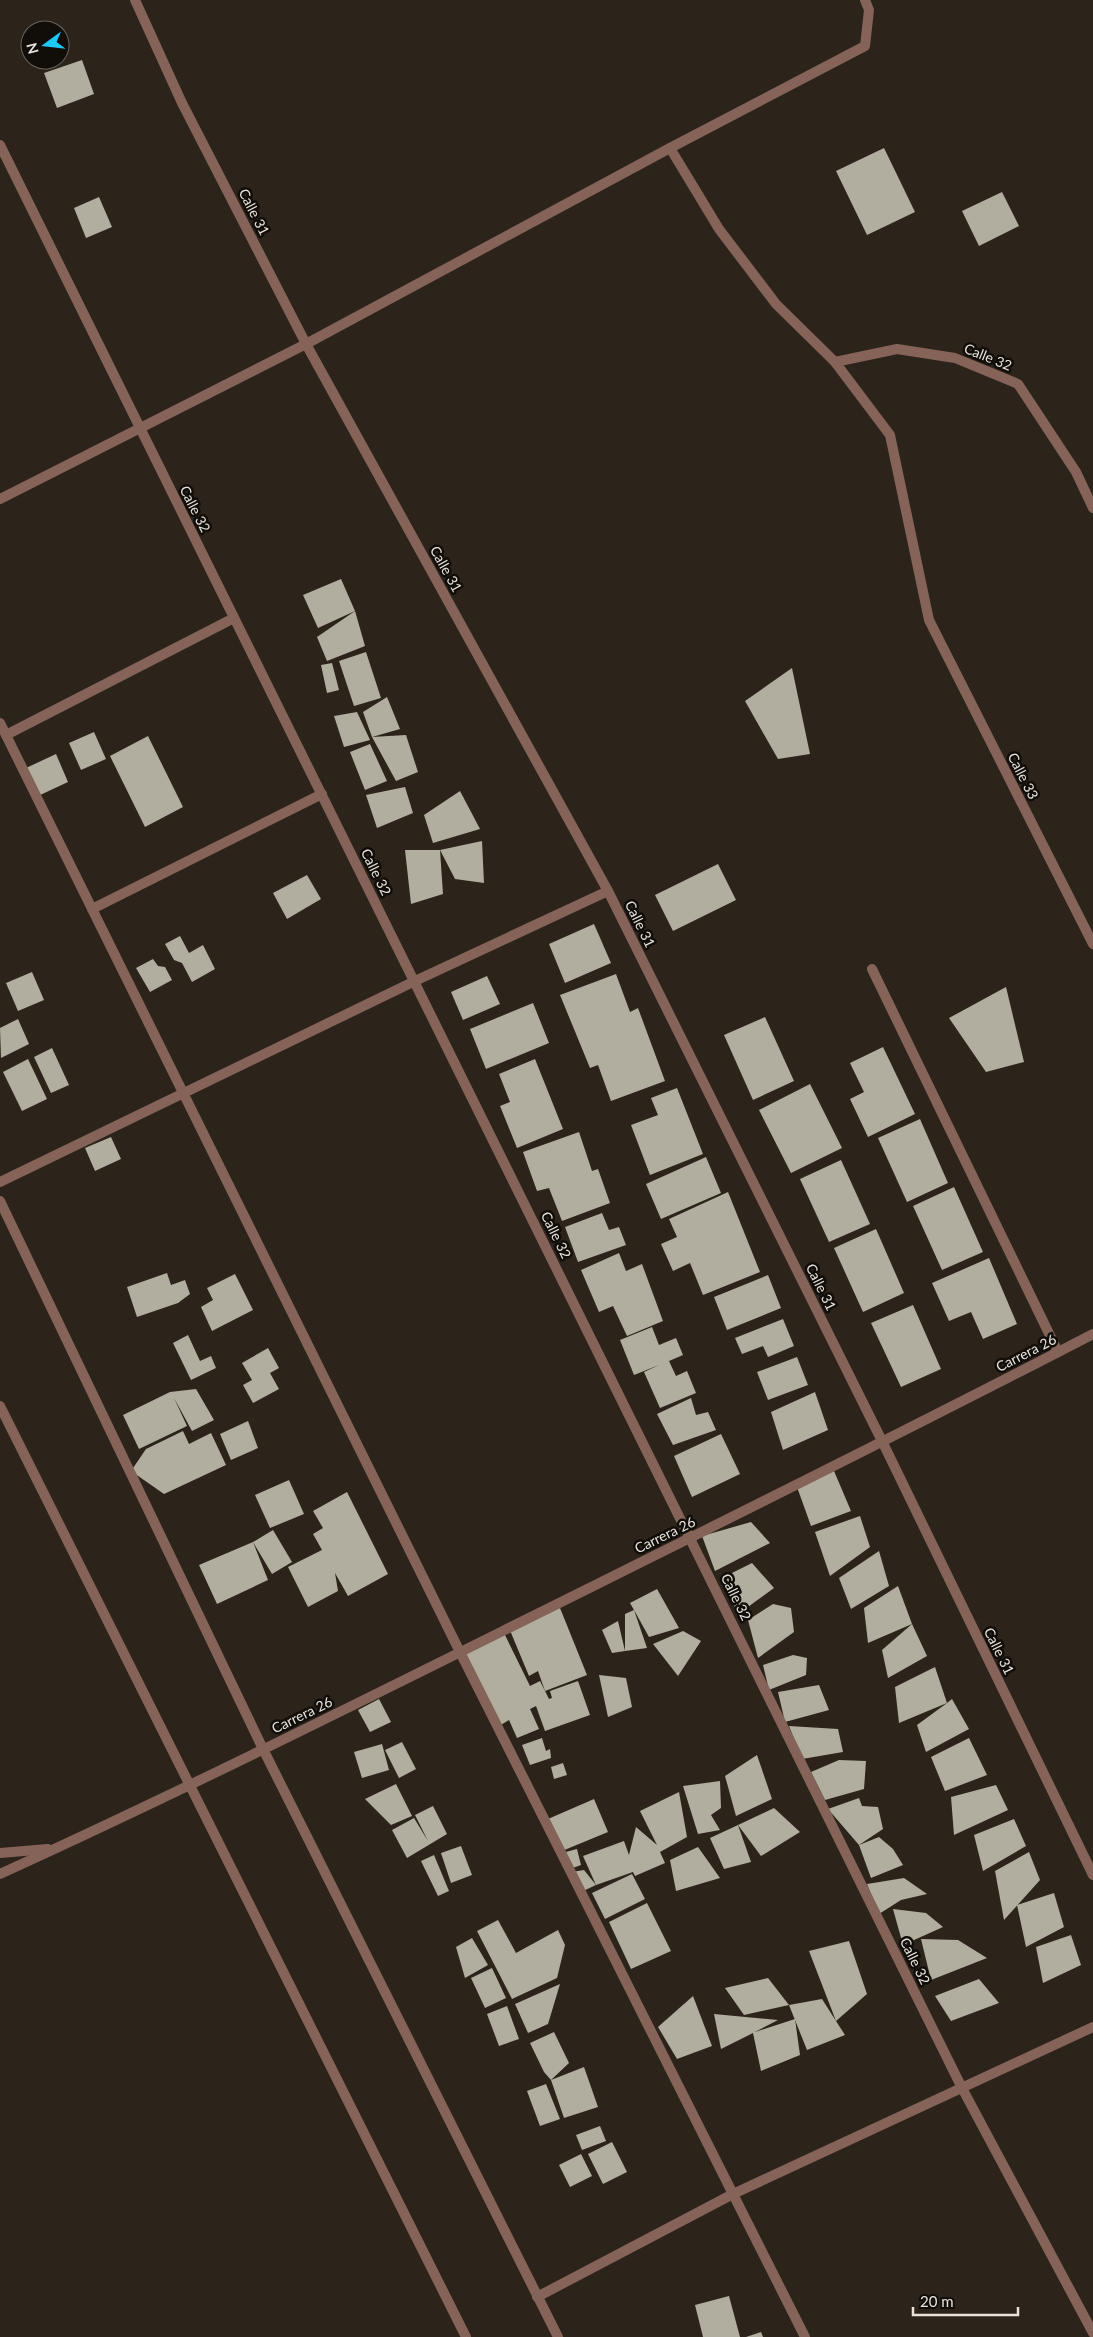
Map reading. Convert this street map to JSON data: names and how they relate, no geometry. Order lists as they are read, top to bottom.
{
  "streets": {
    "street": [
      "Calle 31",
      "Calle 32",
      "Calle 33",
      "Carrera 26"
    ]
  },
  "crossings": [
    ["Calle 31", "Carrera 26"],
    ["Calle 32", "Calle 33"],
    ["Calle 32", "Carrera 26"]
  ],
  "scale_bar": "20 m",
  "north": "left"
}
